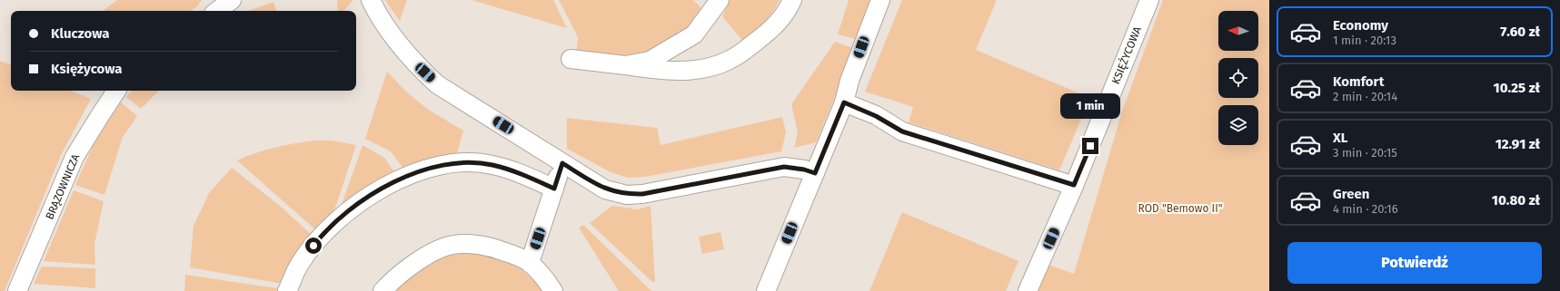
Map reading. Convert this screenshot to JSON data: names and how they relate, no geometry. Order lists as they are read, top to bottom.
{
  "streets": {
    "street": ["KSIĘŻYCOWA", "BRĄZOWNICZA"]
  },
  "parks": ["ROD \"Bemowo II\""],
  "north": "left",
  "page": {
    "list": [
      {
        "name": "Economy",
        "note": "1 min · 20:13",
        "value": "7.60 zł"
      },
      {
        "name": "Komfort",
        "note": "2 min · 20:14",
        "value": "10.25 zł"
      },
      {
        "name": "XL",
        "note": "3 min · 20:15",
        "value": "12.91 zł"
      },
      {
        "name": "Green",
        "note": "4 min · 20:16",
        "value": "10.80 zł"
      }
    ],
    "banner": ["Kluczowa", "Księżycowa"],
    "bubble": "1 min",
    "buttons": "Potwierdź"
  }
}
